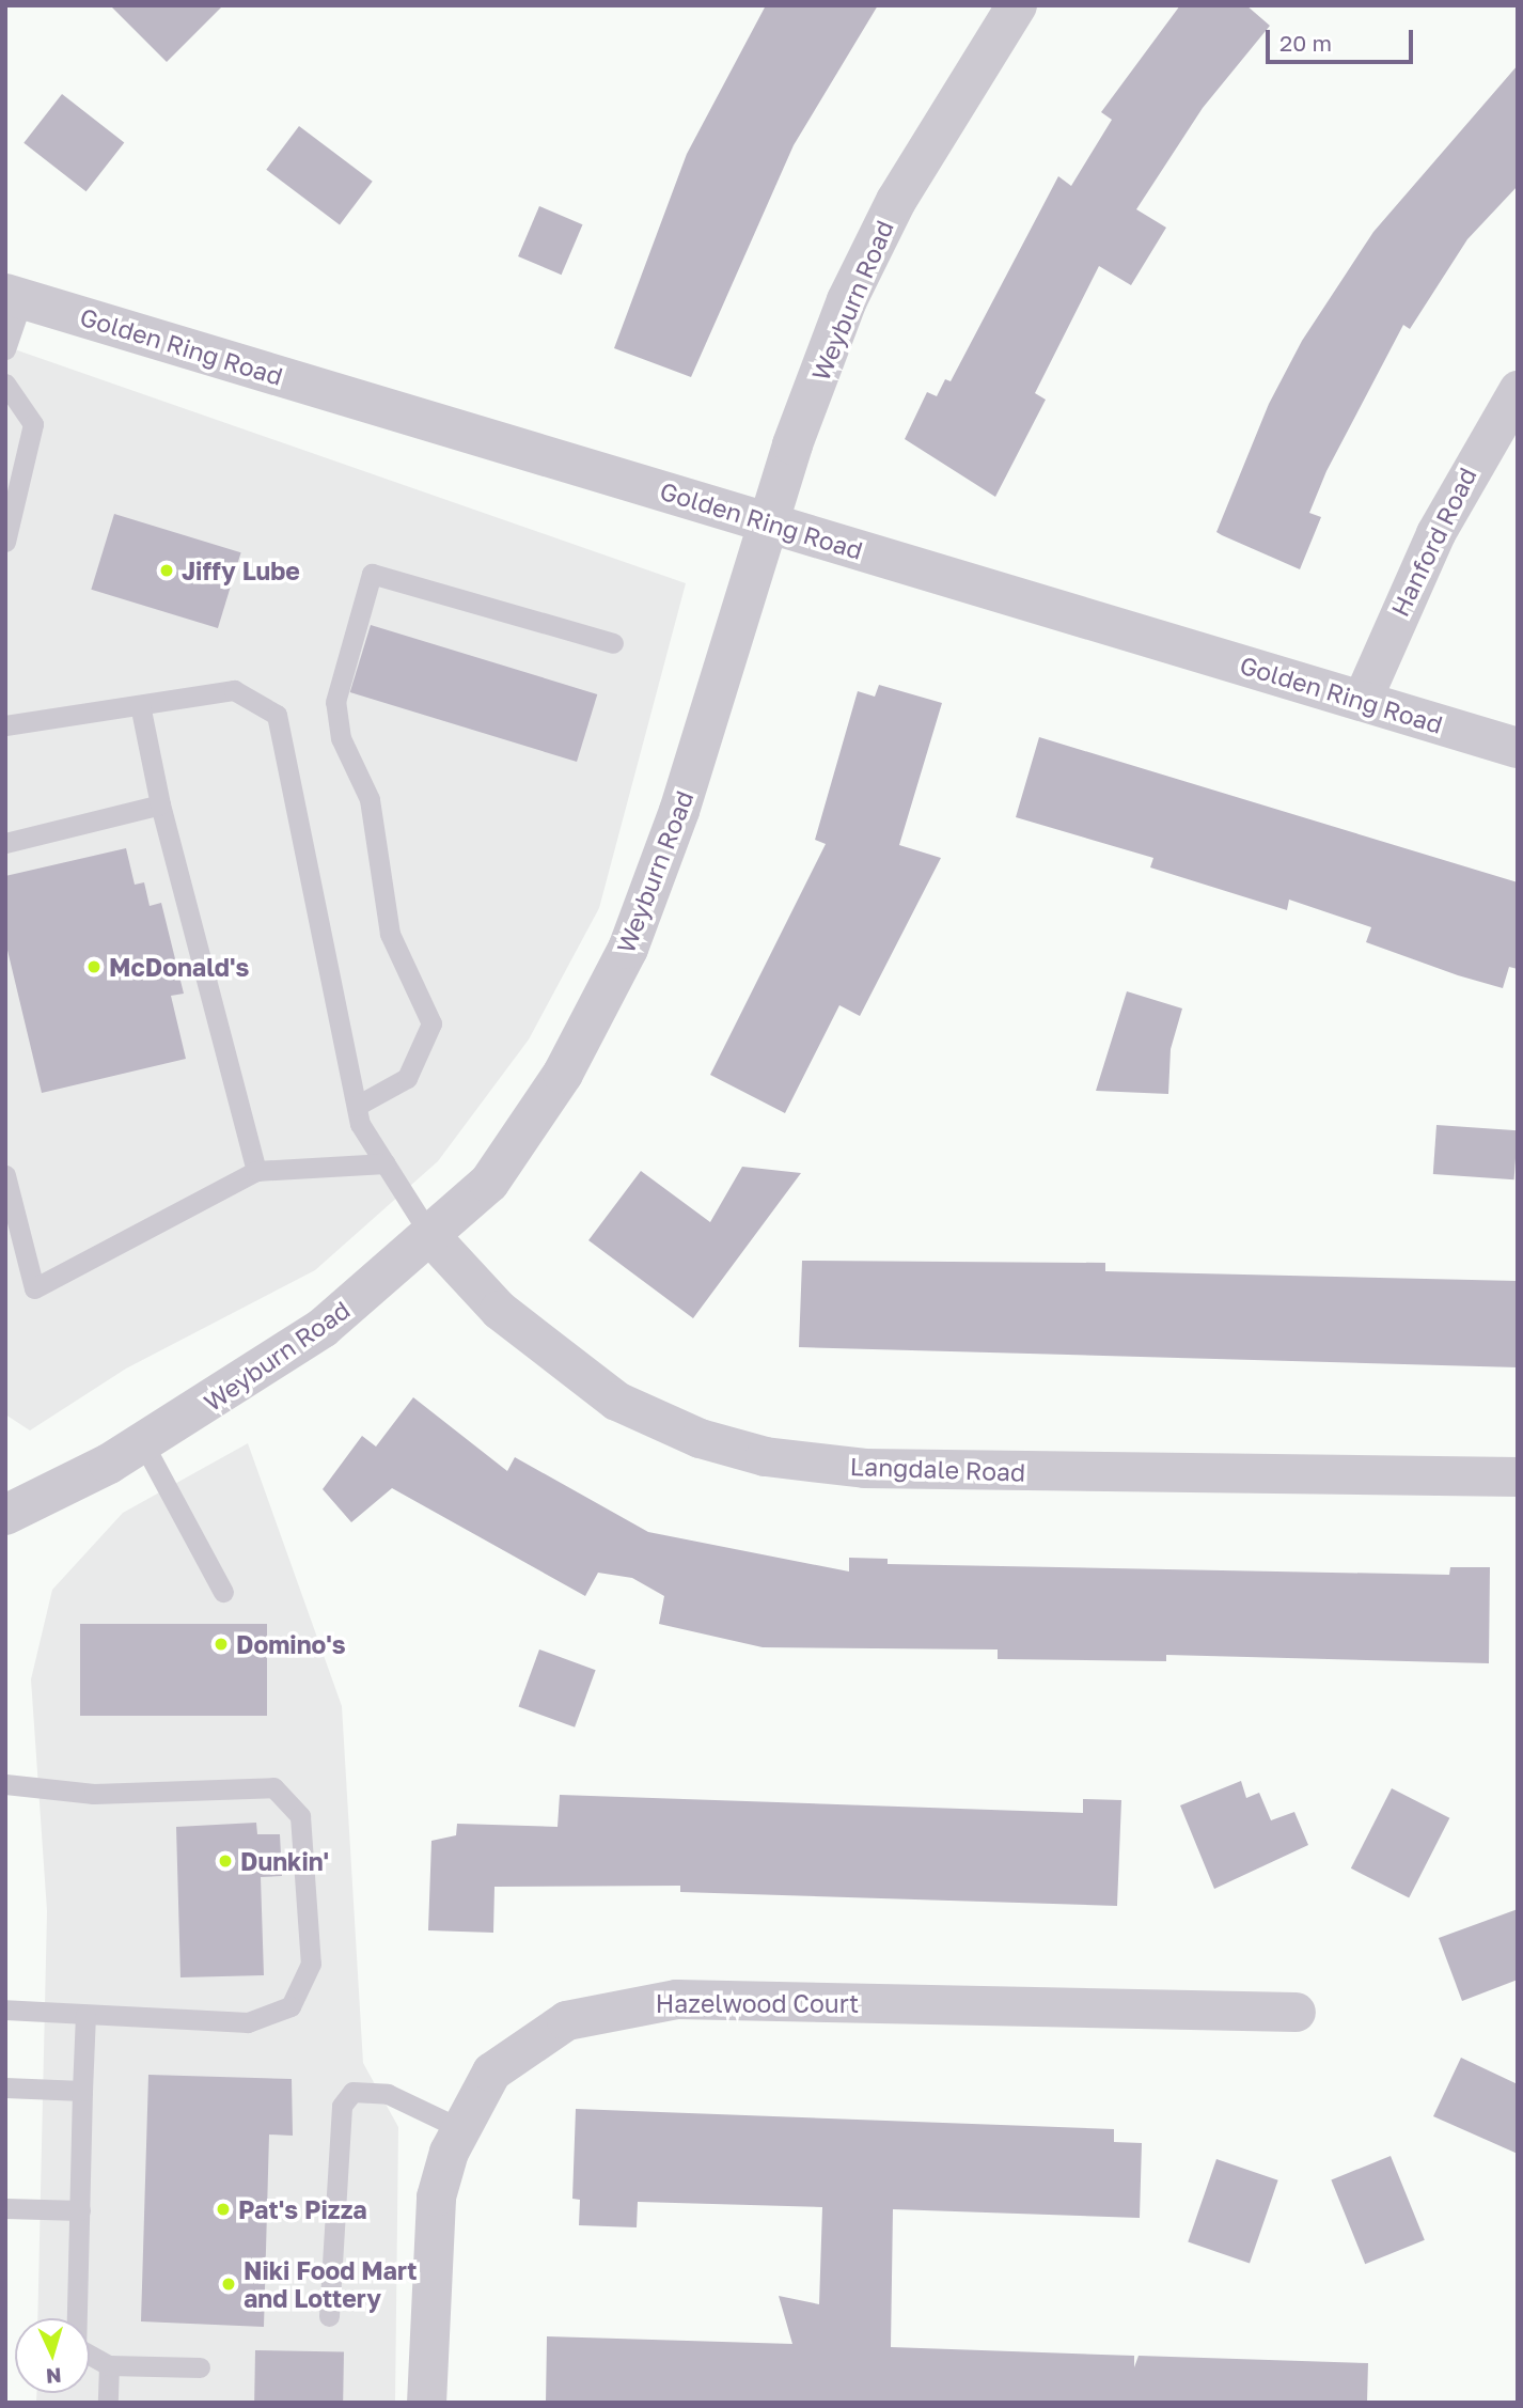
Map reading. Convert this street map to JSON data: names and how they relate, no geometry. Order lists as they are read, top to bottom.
{
  "streets": {
    "street": [
      "Weyburn Road",
      "Golden Ring Road",
      "Hanford Road",
      "Langdale Road",
      "Hazelwood Court"
    ]
  },
  "crossings": [
    ["Weyburn Road", "Golden Ring Road"],
    ["Weyburn Road", "Langdale Road"],
    ["Golden Ring Road", "Hanford Road"]
  ],
  "places": [
    "Jiffy Lube",
    "McDonald's",
    "Domino's",
    "Dunkin'",
    "Pat's Pizza",
    "Niki Food Mart and Lottery"
  ],
  "scale_bar": "20 m",
  "north": "bottom"
}
